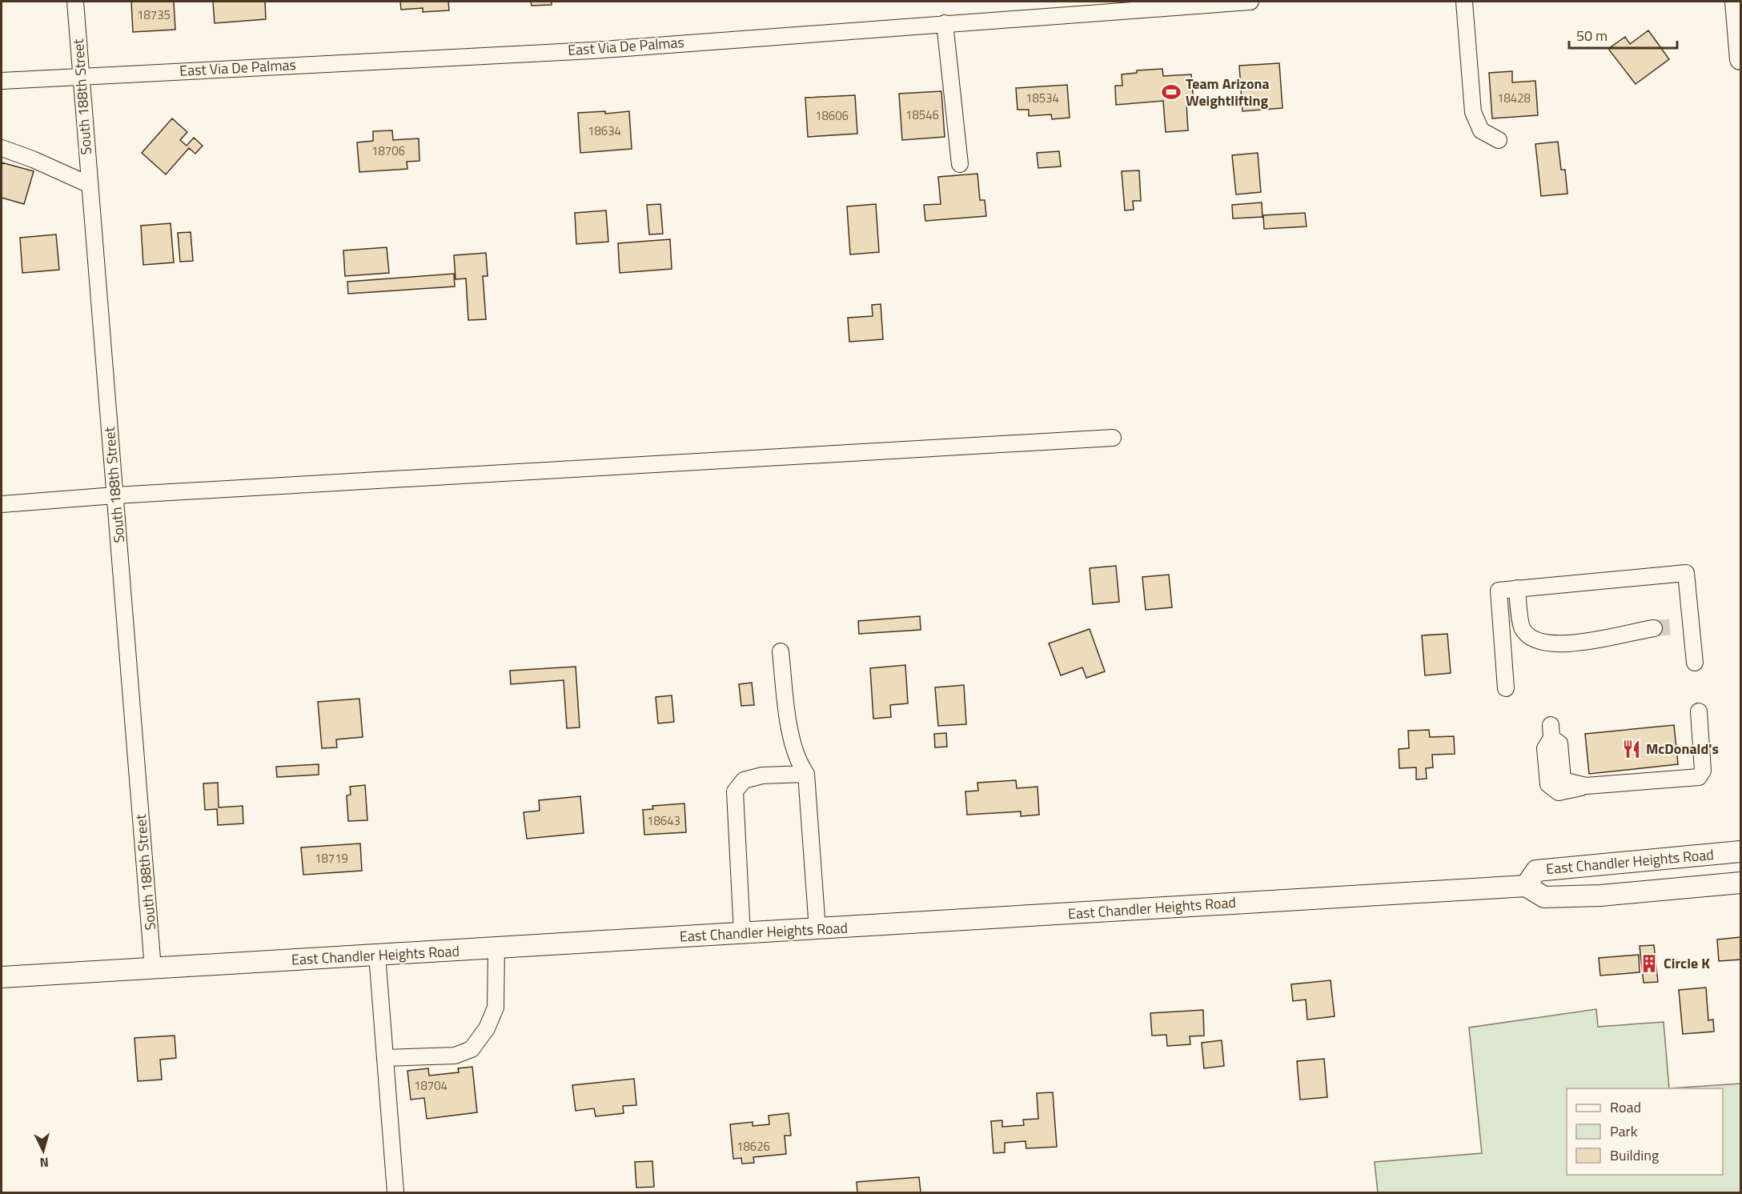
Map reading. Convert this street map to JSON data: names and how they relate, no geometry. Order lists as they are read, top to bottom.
{
  "streets": {
    "main road": ["East Chandler Heights Road"],
    "street": ["East Via De Palmas", "South 188th Street"]
  },
  "crossings": [
    ["East Via De Palmas", "South 188th Street"],
    ["South 188th Street", "East Chandler Heights Road"]
  ],
  "places": {
    "sports": ["Team Arizona Weightlifting"],
    "restaurant": ["McDonald's"],
    "building": ["Circle K"]
  },
  "house_numbers": [
    "18735",
    "18534",
    "18428",
    "18546",
    "18606",
    "18634",
    "18706",
    "18643",
    "18719",
    "18704",
    "18626"
  ],
  "legend": ["Road", "Park", "Building"],
  "scale_bar": "50 m",
  "north": "bottom"
}
